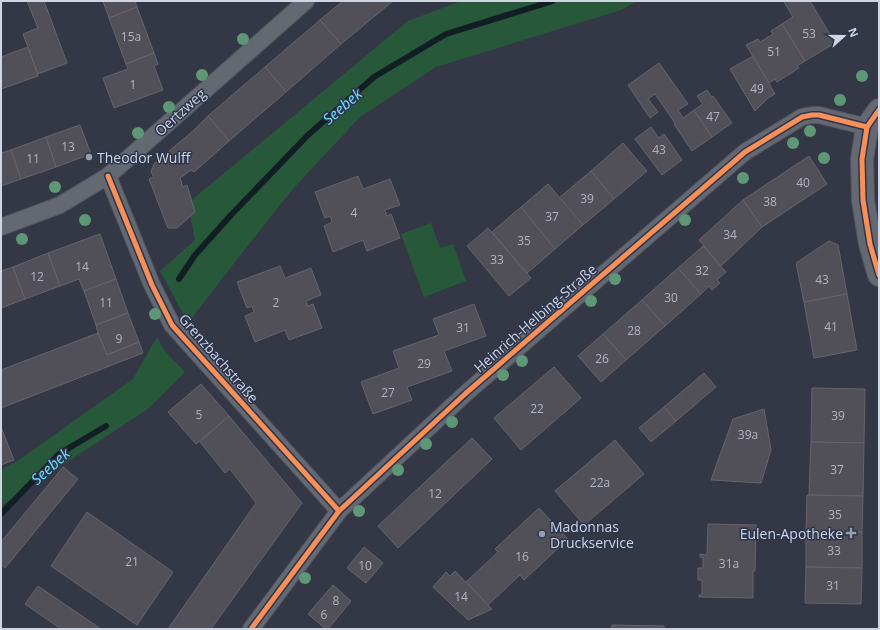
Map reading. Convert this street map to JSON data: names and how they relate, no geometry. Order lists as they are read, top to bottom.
{
  "streets": {
    "street": ["Oertzweg", "Heinrich-Helbing-Straße", "Grenzbachstraße"]
  },
  "crossings": [
    ["Oertzweg", "Grenzbachstraße"],
    ["Heinrich-Helbing-Straße", "Grenzbachstraße"]
  ],
  "water": ["Seebek"],
  "places": {
    "other": ["Theodor Wulff", "Madonnas Druckservice"],
    "health": ["Eulen-Apotheke"]
  },
  "house_numbers": [
    "53",
    "15a",
    "51",
    "1",
    "49",
    "47",
    "13",
    "43",
    "11",
    "40",
    "39",
    "38",
    "4",
    "37",
    "34",
    "35",
    "33",
    "14",
    "32",
    "12",
    "43",
    "30",
    "11",
    "2",
    "41",
    "31",
    "28",
    "9",
    "26",
    "29",
    "27",
    "22",
    "5",
    "39",
    "39a",
    "37",
    "22a",
    "12",
    "35",
    "33",
    "16",
    "21",
    "31a",
    "10",
    "31",
    "14",
    "8",
    "6"
  ],
  "north": "right"
}
